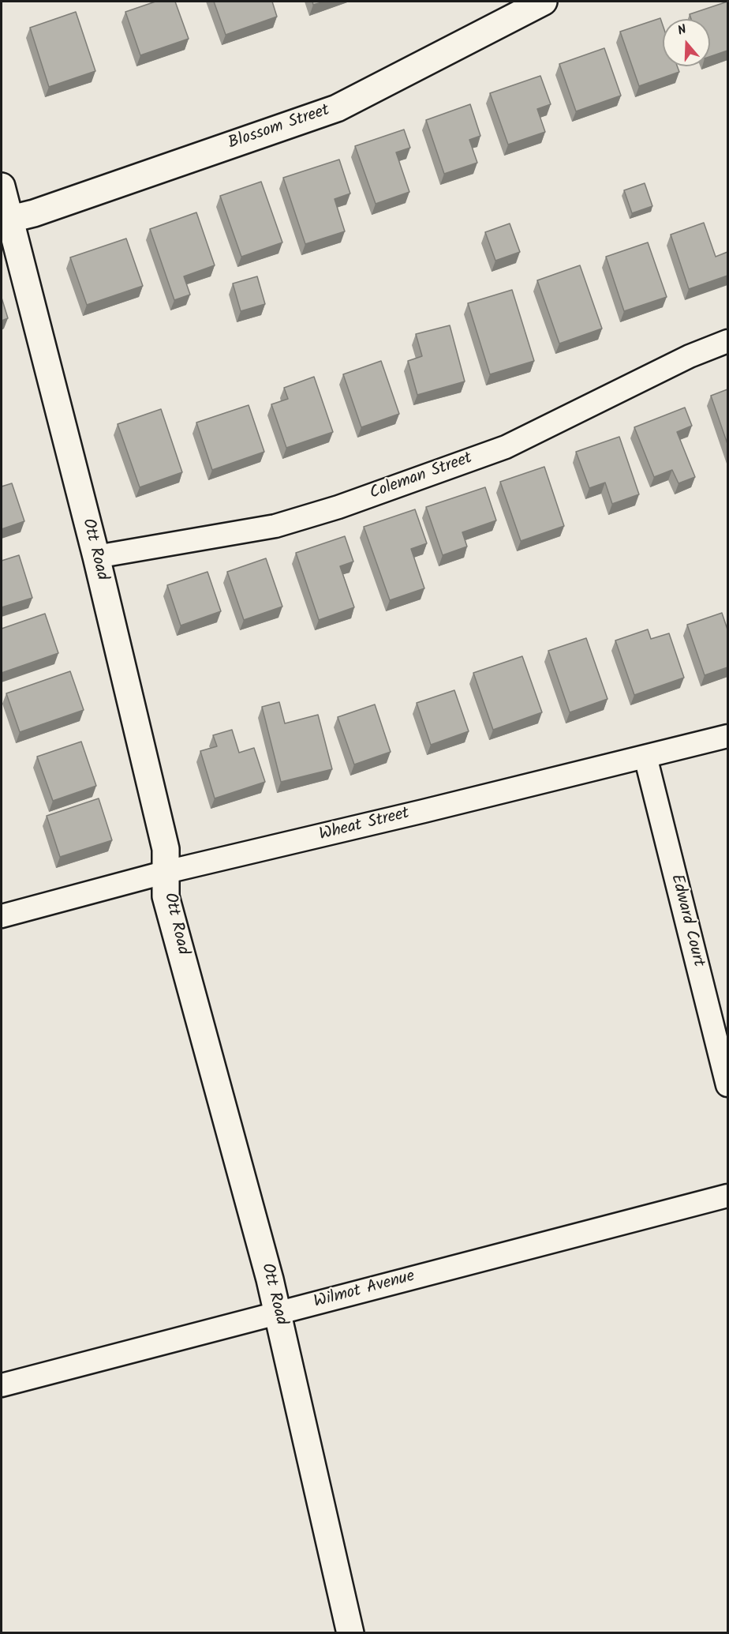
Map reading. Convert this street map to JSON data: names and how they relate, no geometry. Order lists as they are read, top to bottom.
{
  "streets": {
    "street": [
      "Blossom Street",
      "Coleman Street",
      "Ott Road",
      "Wheat Street",
      "Edward Court",
      "Wilmot Avenue"
    ]
  },
  "crossings": [
    ["Blossom Street", "Ott Road"],
    ["Coleman Street", "Ott Road"],
    ["Ott Road", "Wheat Street"],
    ["Ott Road", "Wilmot Avenue"],
    ["Wheat Street", "Edward Court"]
  ],
  "north": "top"
}
